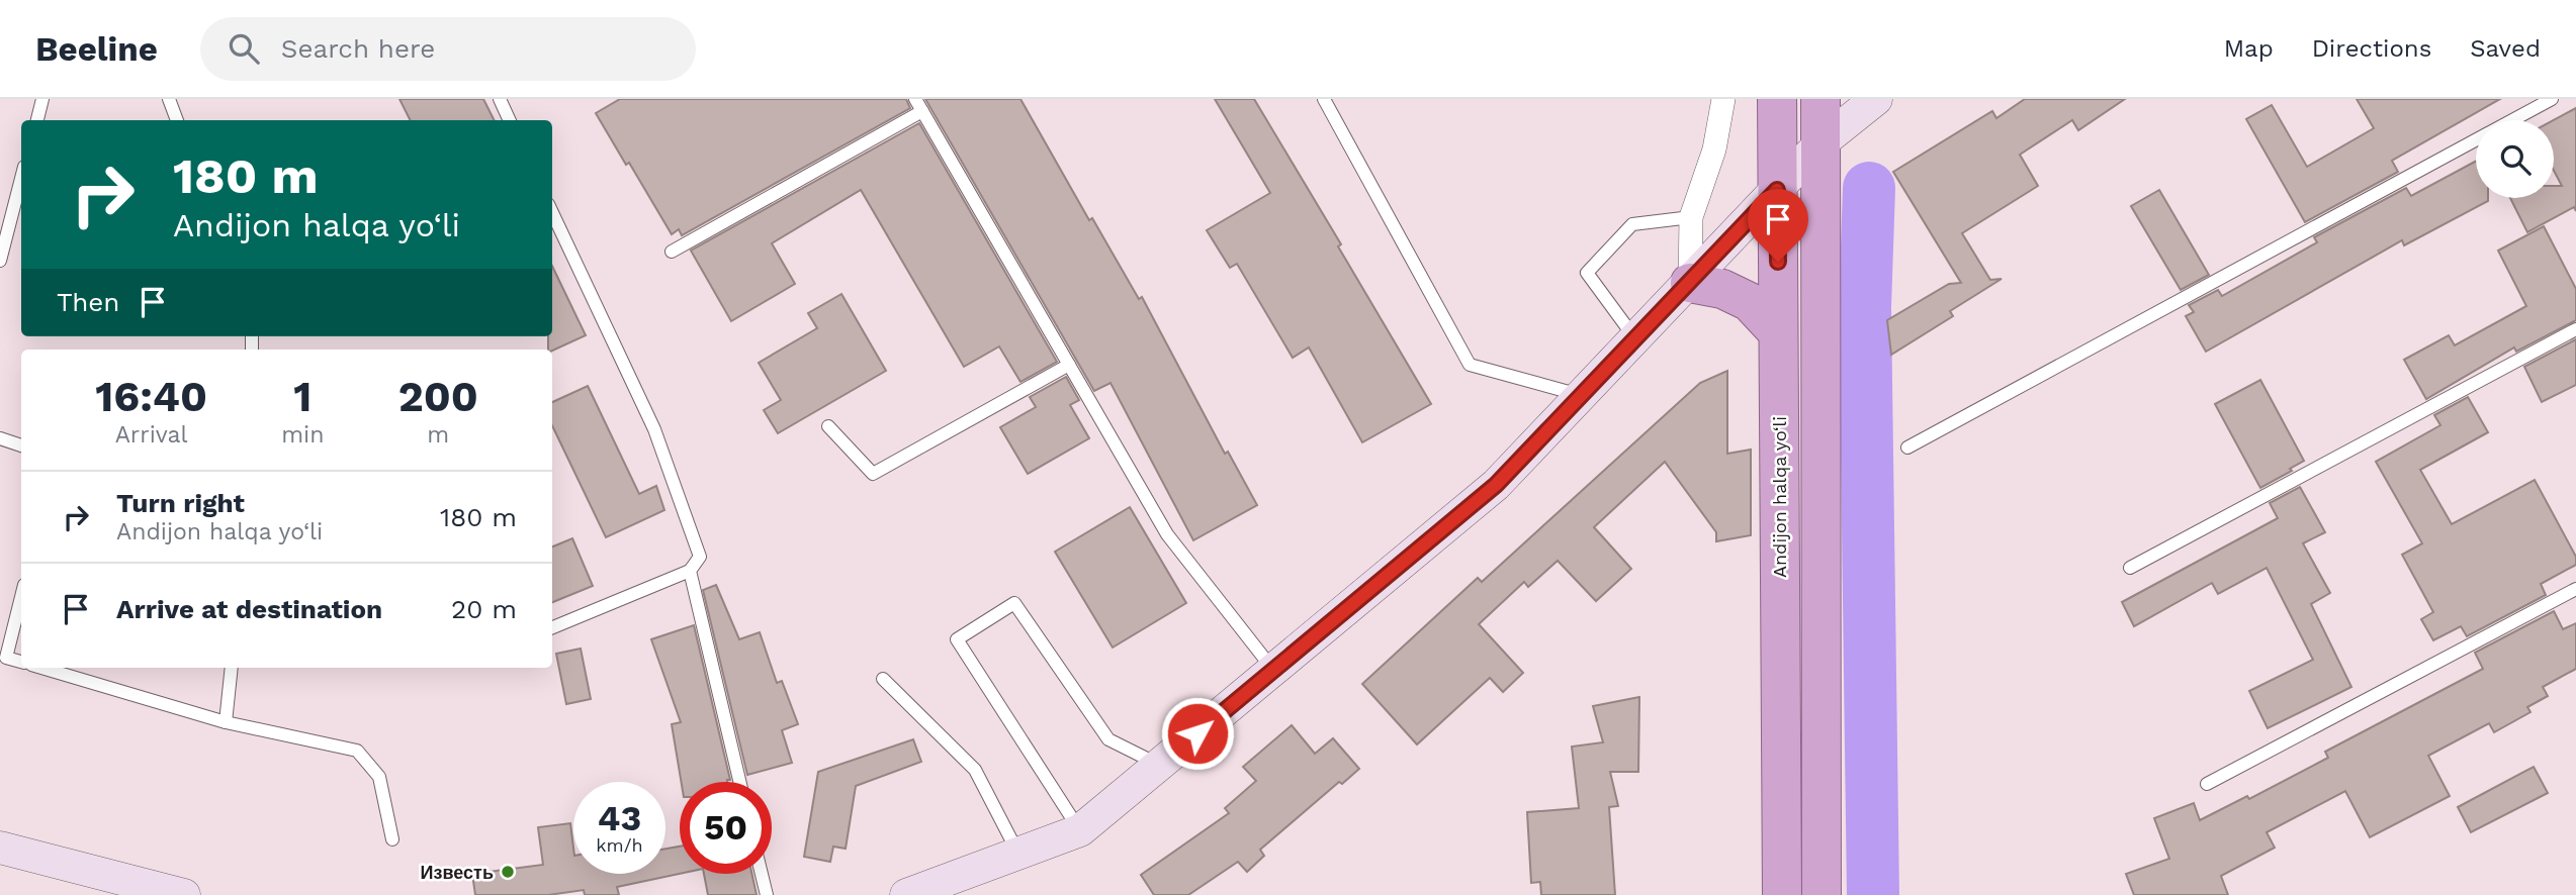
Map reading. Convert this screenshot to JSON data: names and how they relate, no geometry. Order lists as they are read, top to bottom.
{
  "streets": {
    "highway": ["Andijon halqa yo‘li"]
  },
  "places": ["Известь"],
  "page": {
    "header": "Beeline",
    "search": "Search here",
    "nav": ["Map", "Directions", "Saved"],
    "turn": ["180 m", "Andijon halqa yo‘li"],
    "then": "Then",
    "eta": [
      "16:40",
      "Arrival",
      "1",
      "min",
      "200",
      "m"
    ],
    "list": [
      {
        "name": "Turn right",
        "note": "Andijon halqa yo‘li",
        "value": "180 m"
      },
      {
        "name": "Arrive at destination",
        "value": "20 m"
      }
    ],
    "speed": "43 km/h",
    "limit": "50"
  }
}
